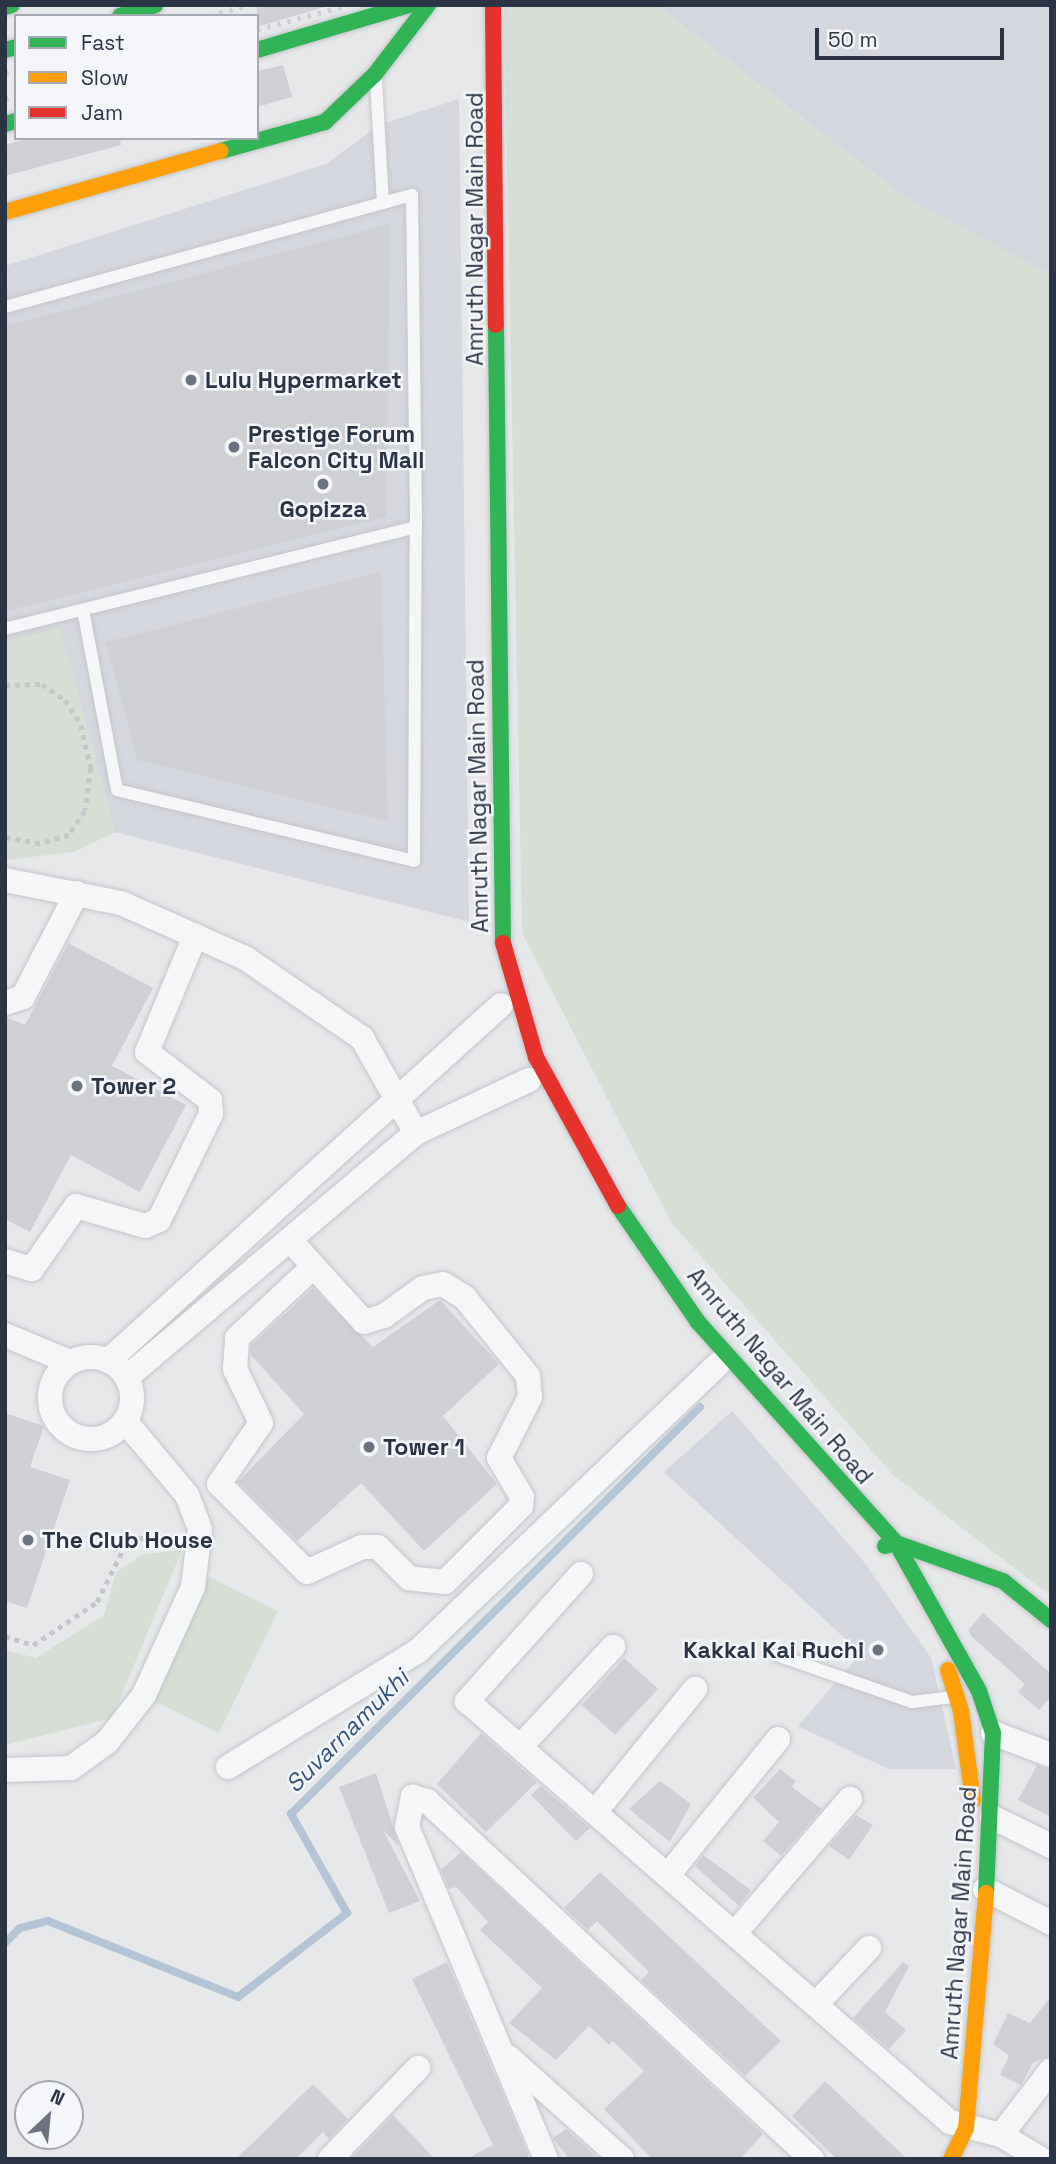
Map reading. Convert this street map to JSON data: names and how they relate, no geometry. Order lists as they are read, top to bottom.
{
  "streets": {
    "main road": ["Amruth Nagar Main Road"]
  },
  "water": ["Suvarnamukhi"],
  "places": [
    "Lulu Hypermarket",
    "Prestige Forum Falcon City Mall",
    "Gopizza",
    "Tower 2",
    "Tower 1",
    "The Club House",
    "Kakkal Kai Ruchi"
  ],
  "legend": ["Fast", "Slow", "Jam"],
  "scale_bar": "50 m",
  "north": "top right"
}
